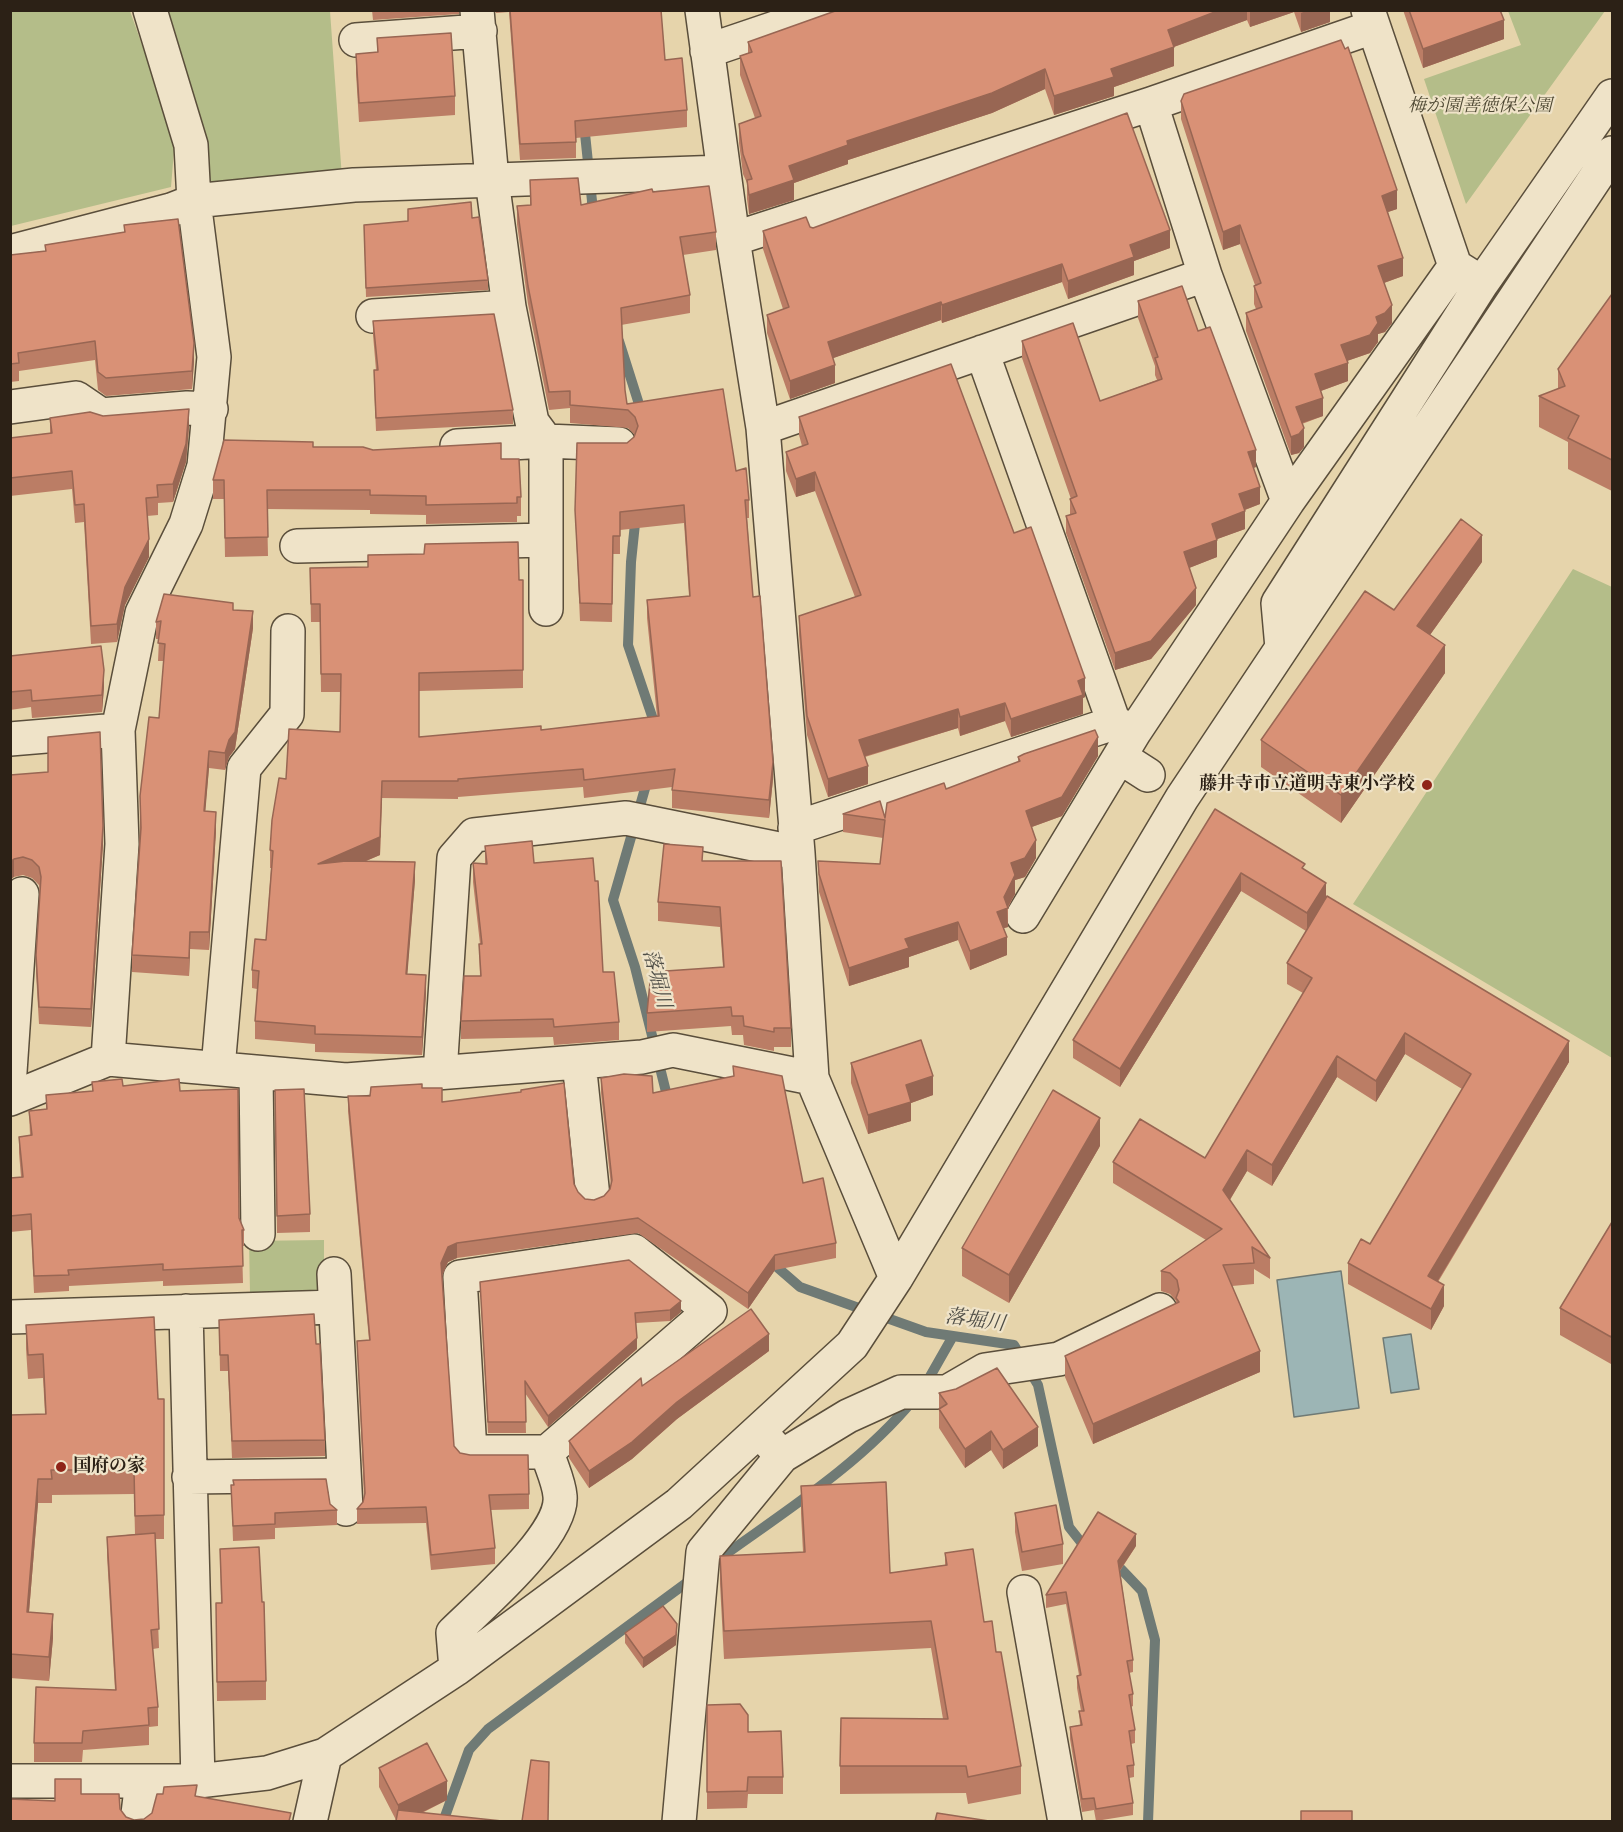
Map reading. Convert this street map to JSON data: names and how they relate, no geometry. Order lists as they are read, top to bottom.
{
  "water": ["落堀川"],
  "parks": ["梅が園善徳保公園"],
  "places": ["藤井寺市立道明寺東小学校", "国府の家"]
}
